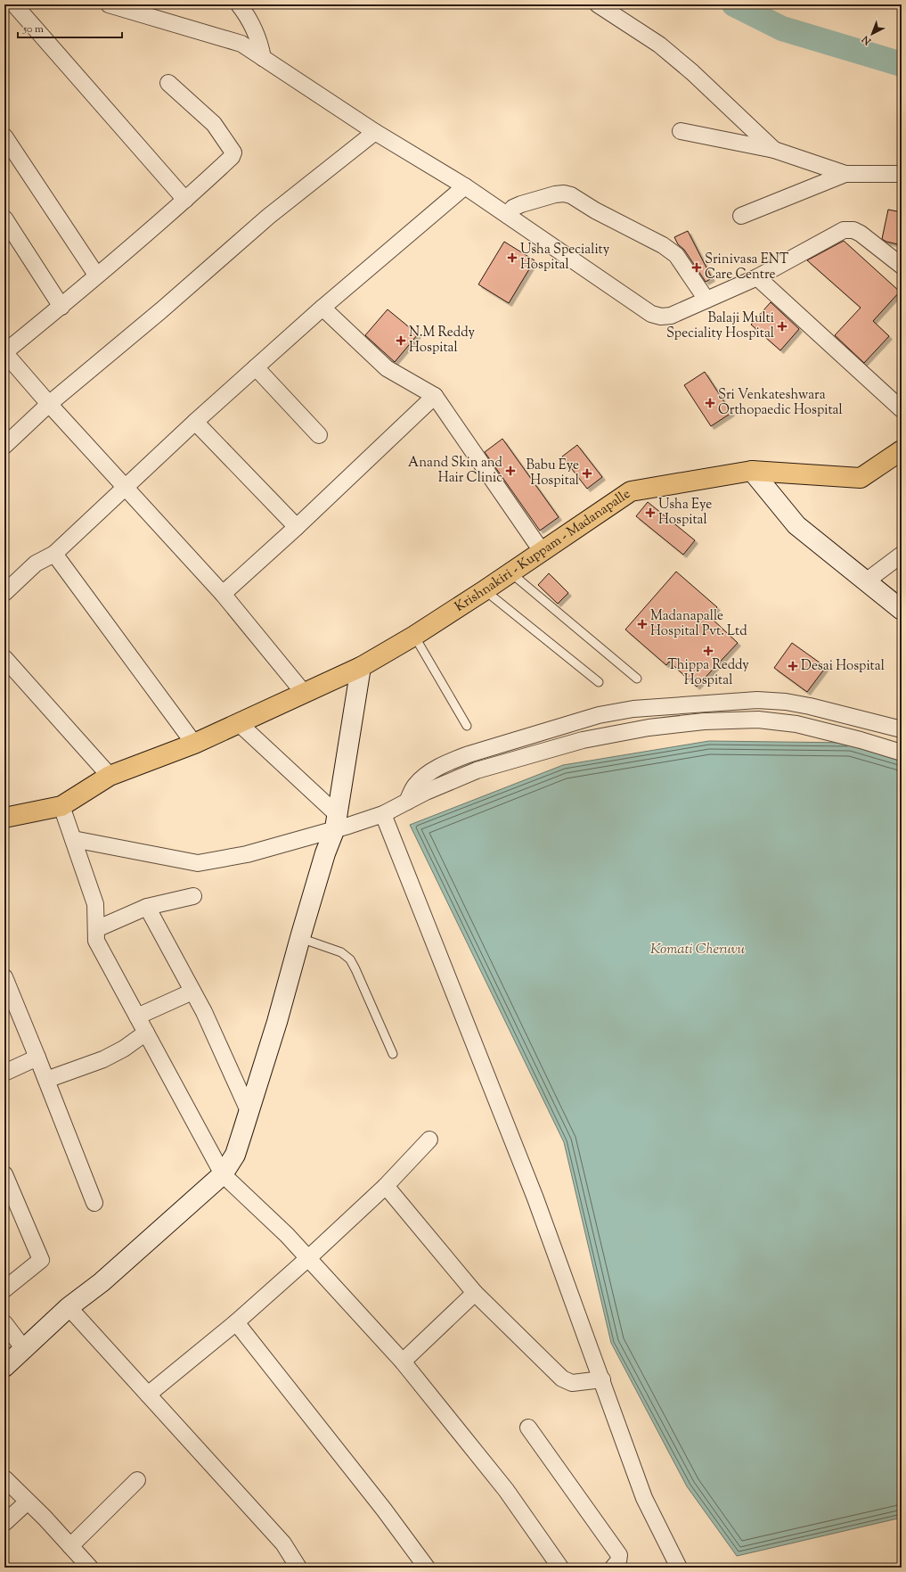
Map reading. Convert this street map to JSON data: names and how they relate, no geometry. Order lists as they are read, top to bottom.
{
  "streets": {
    "main road": ["Krishnakiri - Kuppam - Madanapalle"]
  },
  "water": ["Komati Cheruvu"],
  "places": {
    "health": [
      "Usha Speciality Hospital",
      "Srinivasa ENT Care Centre",
      "Balaji Multi Speciality Hospital",
      "N.M Reddy Hospital",
      "Sri Venkateshwara Orthopaedic Hospital",
      "Anand Skin and Hair Clinic",
      "Babu Eye Hospital",
      "Usha Eye Hospital",
      "Madanapalle Hospital Pvt. Ltd",
      "Thippa Reddy Hospital",
      "Desai Hospital"
    ]
  },
  "scale_bar": "50 m",
  "north": "bottom left"
}
